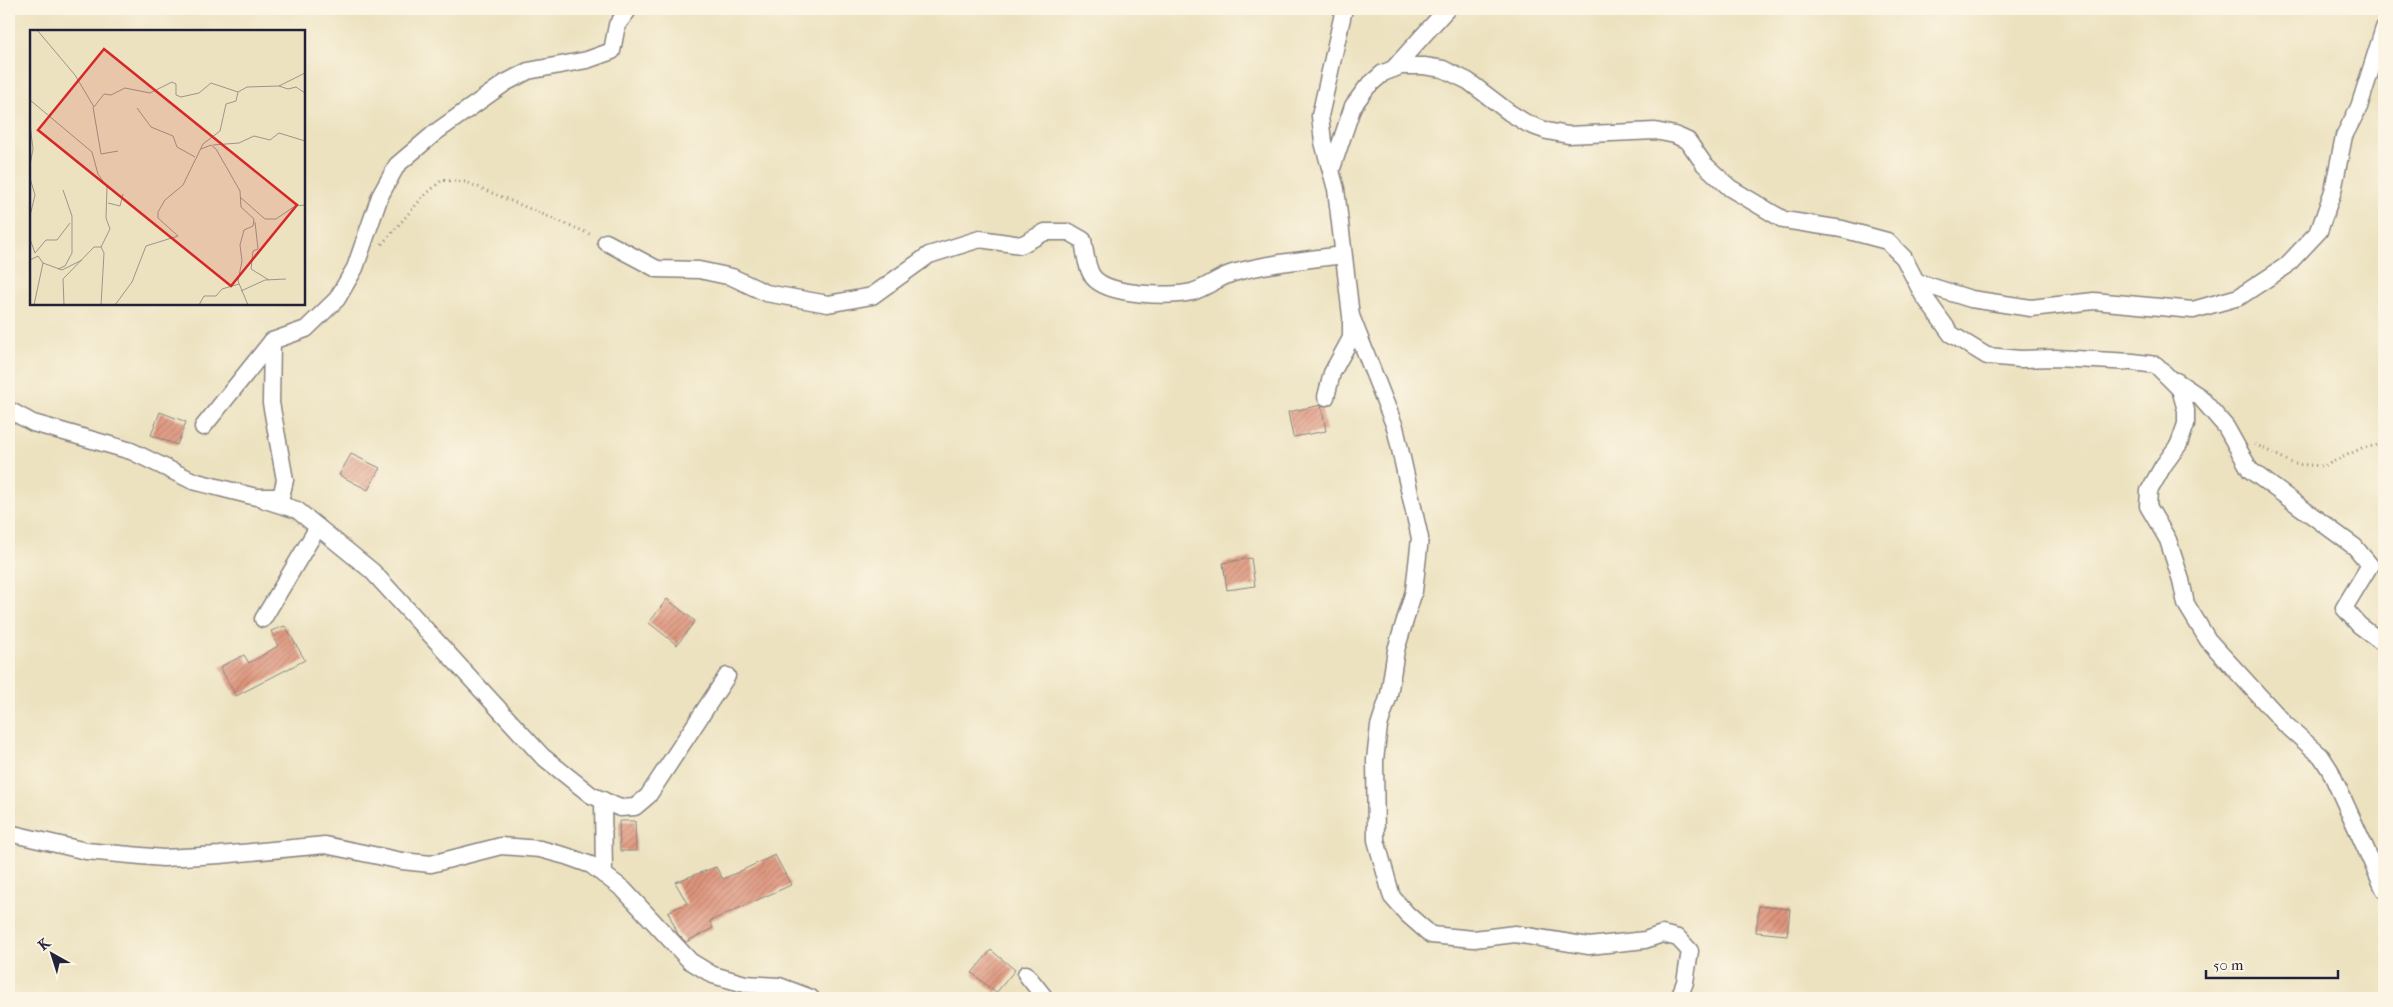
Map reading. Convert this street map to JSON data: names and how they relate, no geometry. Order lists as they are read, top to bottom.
{
  "scale_bar": "50 m",
  "north": "top left"
}
